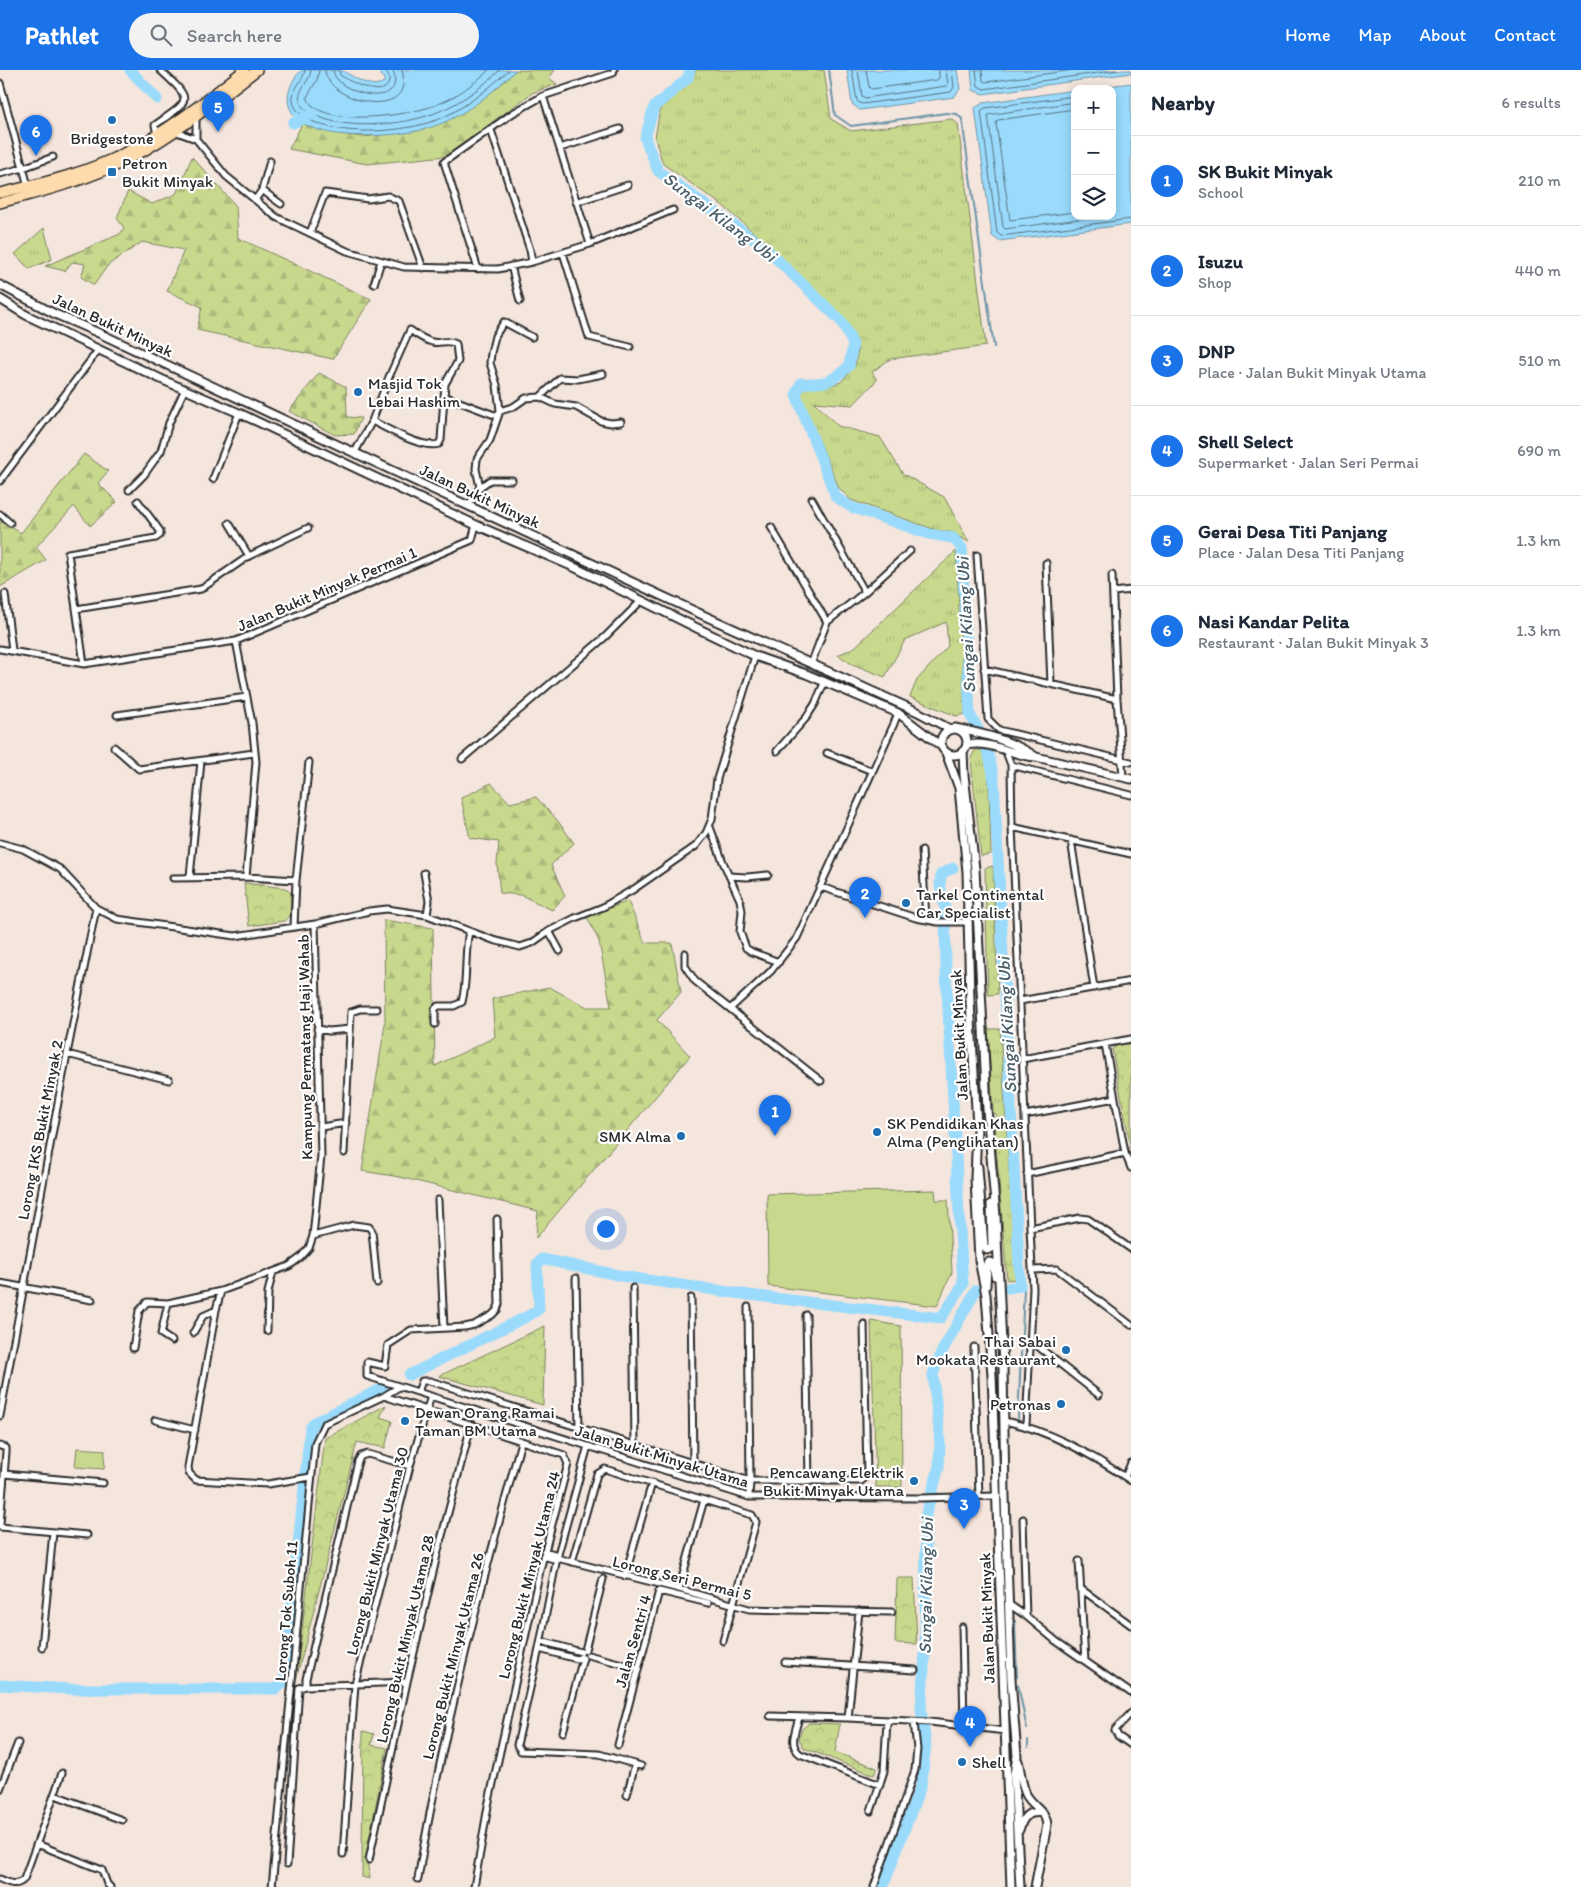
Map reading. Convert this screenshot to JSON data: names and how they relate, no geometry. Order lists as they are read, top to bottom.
{
  "streets": {
    "main road": ["Jalan Bukit Minyak"],
    "street": [
      "Jalan Bukit Minyak Permai 1",
      "Kampung Permatang Haji Wahab",
      "Lorong IKS Bukit Minyak 2",
      "Jalan Bukit Minyak Utama",
      "Lorong Bukit Minyak Utama 30",
      "Lorong Bukit Minyak Utama 24",
      "Lorong Seri Permai 5",
      "Lorong Tok Suboh 11",
      "Lorong Bukit Minyak Utama 28",
      "Jalan Sentri 4",
      "Lorong Bukit Minyak Utama 26"
    ]
  },
  "crossings": [
    ["Jalan Bukit Minyak", "Jalan Bukit Minyak Permai 1"],
    ["Jalan Bukit Minyak", "Jalan Bukit Minyak Utama"],
    ["Jalan Bukit Minyak Utama", "Lorong Bukit Minyak Utama 30"],
    ["Jalan Bukit Minyak Utama", "Lorong Tok Suboh 11"],
    ["Lorong Bukit Minyak Utama 30", "Lorong Bukit Minyak Utama 24"],
    ["Lorong Bukit Minyak Utama 24", "Lorong Seri Permai 5"],
    ["Lorong Bukit Minyak Utama 24", "Lorong Tok Suboh 11"],
    ["Lorong Bukit Minyak Utama 24", "Lorong Bukit Minyak Utama 28"],
    ["Lorong Bukit Minyak Utama 24", "Lorong Bukit Minyak Utama 26"]
  ],
  "water": ["Sungai Kilang Ubi"],
  "places": {
    "other": [
      "Bridgestone",
      "Masjid Tok Lebai Hashim",
      "Tarkel Continental Car Specialist",
      "SK Pendidikan Khas Alma (Penglihatan)",
      "SMK Alma",
      "Thai Sabai Mookata Restaurant",
      "Petronas",
      "Dewan Orang Ramai Taman BM Utama",
      "Pencawang Elektrik Bukit Minyak Utama",
      "Shell"
    ],
    "transit": ["Petron Bukit Minyak"]
  },
  "page": {
    "header": "Pathlet",
    "search": "Search here",
    "nav": [
      "Home",
      "Map",
      "About",
      "Contact"
    ],
    "heading": ["Nearby", "6 results"],
    "map_buttons": ["+", "−"],
    "pins": [
      "5",
      "6",
      "2",
      "1",
      "3",
      "4"
    ],
    "list": [
      {
        "mark": "1",
        "name": "SK Bukit Minyak",
        "note": "School",
        "value": "210 m"
      },
      {
        "mark": "2",
        "name": "Isuzu",
        "note": "Shop",
        "value": "440 m"
      },
      {
        "mark": "3",
        "name": "DNP",
        "note": "Place · Jalan Bukit Minyak Utama",
        "value": "510 m"
      },
      {
        "mark": "4",
        "name": "Shell Select",
        "note": "Supermarket · Jalan Seri Permai",
        "value": "690 m"
      },
      {
        "mark": "5",
        "name": "Gerai Desa Titi Panjang",
        "note": "Place · Jalan Desa Titi Panjang",
        "value": "1.3 km"
      },
      {
        "mark": "6",
        "name": "Nasi Kandar Pelita",
        "note": "Restaurant · Jalan Bukit Minyak 3",
        "value": "1.3 km"
      }
    ]
  }
}
